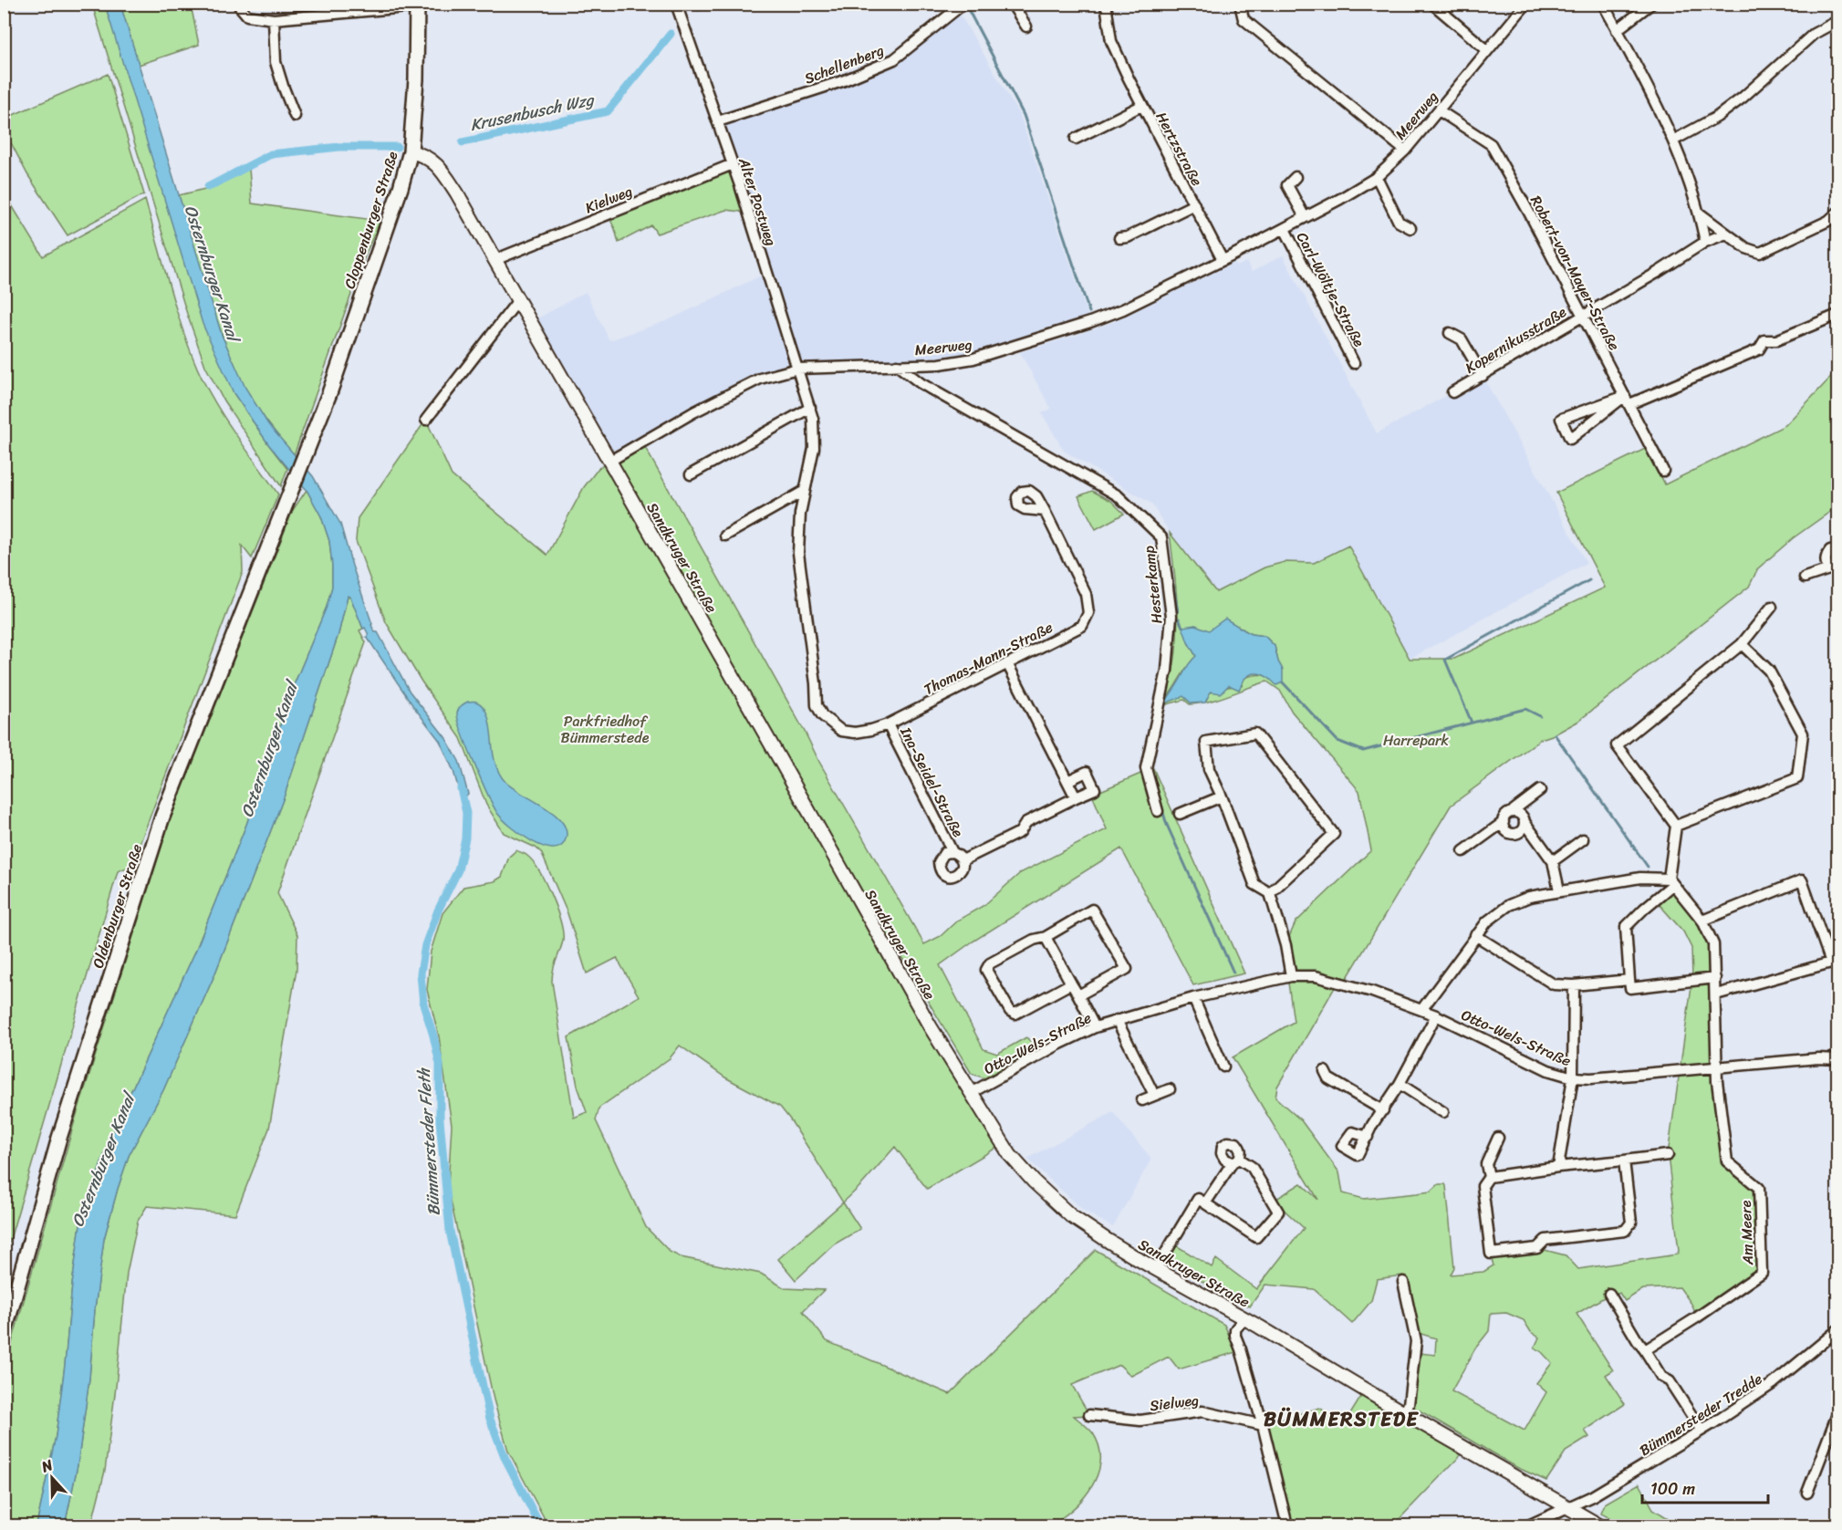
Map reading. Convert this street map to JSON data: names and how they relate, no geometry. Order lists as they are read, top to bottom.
{
  "streets": {
    "main road": ["Cloppenburger Straße", "Oldenburger Straße"],
    "street": [
      "Schellenberg",
      "Meerweg",
      "Hertzstraße",
      "Kielweg",
      "Alter Postweg",
      "Robert-von-Mayer-Straße",
      "Carl-Wöltje-Straße",
      "Kopernikusstraße",
      "Sandkruger Straße",
      "Hesterkamp",
      "Thomas-Mann-Straße",
      "Ina-Seidel-Straße",
      "Otto-Wels-Straße",
      "Am Meere",
      "Sielweg",
      "Bümmersteder Tredde"
    ]
  },
  "crossings": [
    ["Schellenberg", "Alter Postweg"],
    ["Meerweg", "Hertzstraße"],
    ["Meerweg", "Alter Postweg"],
    ["Meerweg", "Robert-von-Mayer-Straße"],
    ["Meerweg", "Carl-Wöltje-Straße"],
    ["Meerweg", "Sandkruger Straße"],
    ["Meerweg", "Hesterkamp"],
    ["Kielweg", "Alter Postweg"],
    ["Kielweg", "Sandkruger Straße"],
    ["Alter Postweg", "Thomas-Mann-Straße"],
    ["Cloppenburger Straße", "Sandkruger Straße"],
    ["Cloppenburger Straße", "Oldenburger Straße"],
    ["Robert-von-Mayer-Straße", "Kopernikusstraße"],
    ["Sandkruger Straße", "Otto-Wels-Straße"],
    ["Sandkruger Straße", "Bümmersteder Tredde"],
    ["Thomas-Mann-Straße", "Ina-Seidel-Straße"],
    ["Otto-Wels-Straße", "Am Meere"]
  ],
  "districts": ["BÜMMERSTEDE"],
  "water": ["Krusenbusch Wzg", "Osternburger Kanal", "Bümmersteder Fleth"],
  "parks": ["Parkfriedhof Bümmerstede", "Harrepark"],
  "scale_bar": "100 m",
  "north": "top"
}
